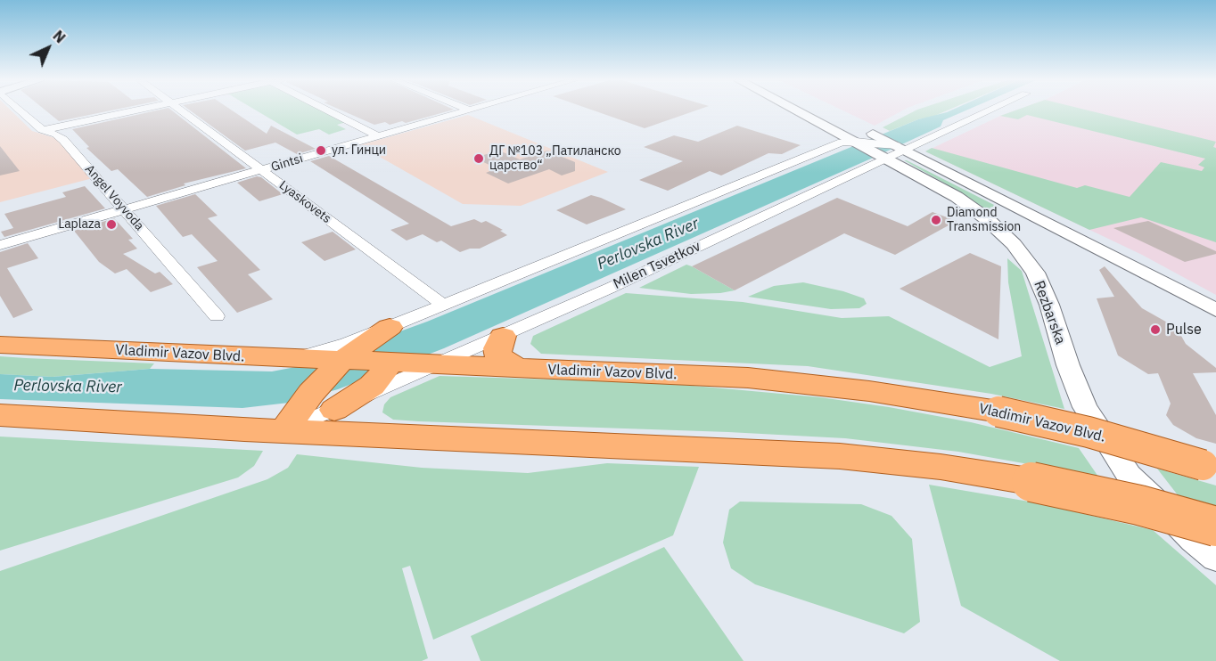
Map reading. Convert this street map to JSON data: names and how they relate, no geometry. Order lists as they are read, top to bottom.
{
  "streets": {
    "main road": ["Vladimir Vazov Blvd."],
    "street": [
      "Gintsi",
      "Angel Voyvoda",
      "Lyaskovets",
      "Milen Tsvetkov",
      "Rezbarska"
    ]
  },
  "crossings": [
    ["Gintsi", "Angel Voyvoda"],
    ["Gintsi", "Lyaskovets"],
    ["Milen Tsvetkov", "Rezbarska"],
    ["Milen Tsvetkov", "Vladimir Vazov Blvd."]
  ],
  "water": ["Perlovska River"],
  "places": [
    "ул. Гинци",
    "ДГ №103 „Патиланско царство“",
    "Diamond Transmission",
    "Laplaza",
    "Pulse"
  ],
  "north": "top right"
}
